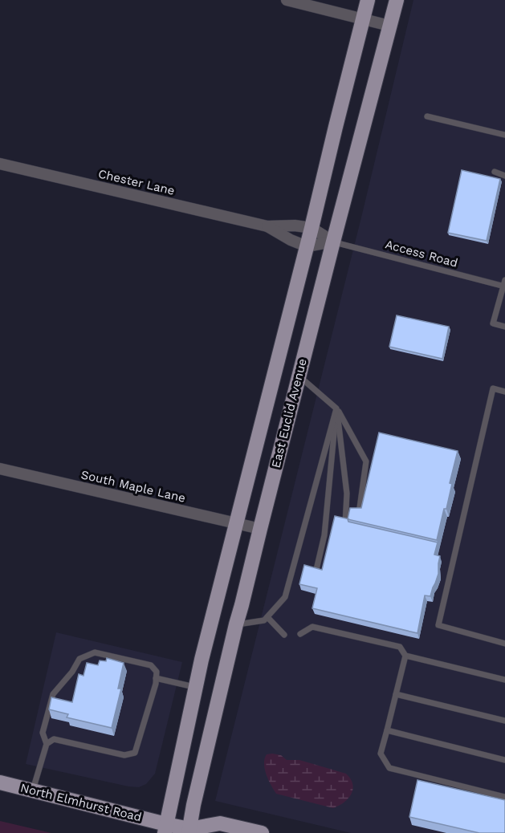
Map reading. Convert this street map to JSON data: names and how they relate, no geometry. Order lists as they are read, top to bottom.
{
  "streets": {
    "main road": ["East Euclid Avenue", "North Elmhurst Road"],
    "street": ["Chester Lane", "South Maple Lane"],
    "lane": ["Access Road"]
  },
  "crossings": [
    ["Chester Lane", "Access Road"],
    ["Chester Lane", "East Euclid Avenue"],
    ["Access Road", "East Euclid Avenue"],
    ["East Euclid Avenue", "South Maple Lane"],
    ["East Euclid Avenue", "North Elmhurst Road"]
  ]
}
